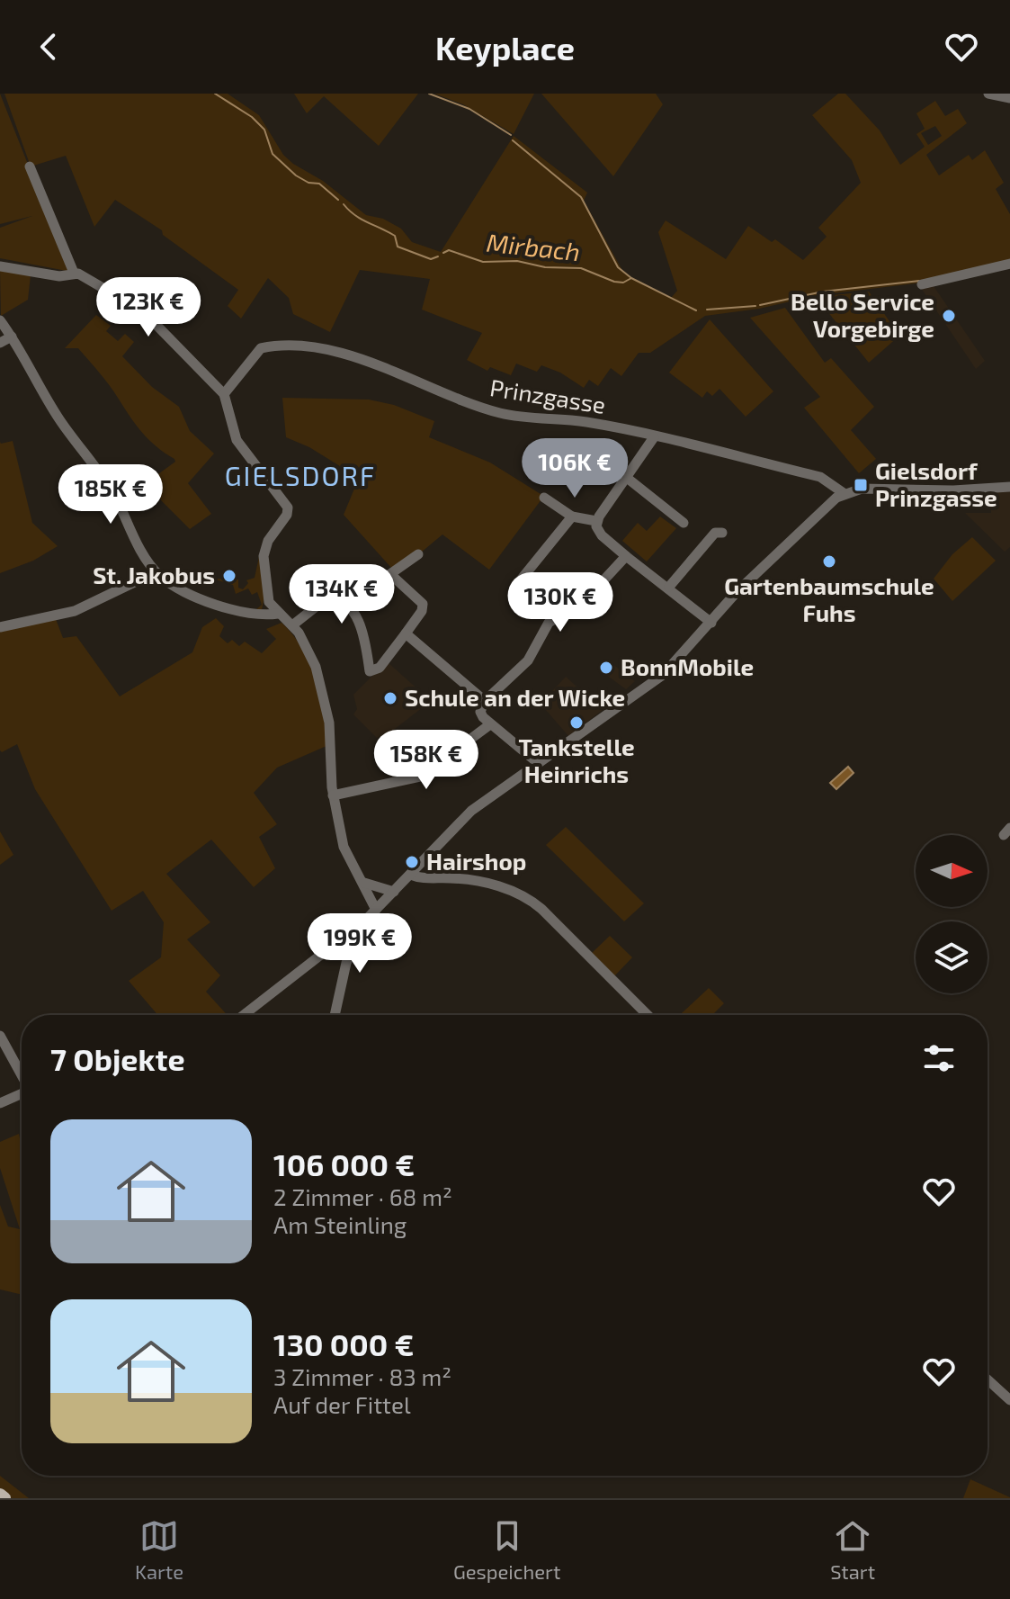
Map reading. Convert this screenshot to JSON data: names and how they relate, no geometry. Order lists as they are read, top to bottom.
{
  "streets": {
    "street": ["Prinzgasse"]
  },
  "districts": ["GIELSDORF"],
  "water": ["Mirbach"],
  "places": {
    "other": [
      "Bello Service Vorgebirge",
      "Gartenbaumschule Fuhs",
      "St. Jakobus",
      "BonnMobile",
      "Schule an der Wicke",
      "Tankstelle Heinrichs",
      "Hairshop"
    ],
    "transit": ["Gielsdorf Prinzgasse"]
  },
  "north": "right",
  "page": {
    "header": "Keyplace",
    "price": [
      "123K €",
      "106K €",
      "185K €",
      "134K €",
      "130K €",
      "158K €",
      "199K €"
    ],
    "heading": "7 Objekte",
    "list": [
      {
        "name": "106 000 €",
        "note": "2 Zimmer · 68 m² · Am Steinling"
      },
      {
        "name": "130 000 €",
        "note": "3 Zimmer · 83 m² · Auf der Fittel"
      }
    ],
    "tabs": ["Karte", "Gespeichert", "Start"]
  }
}
